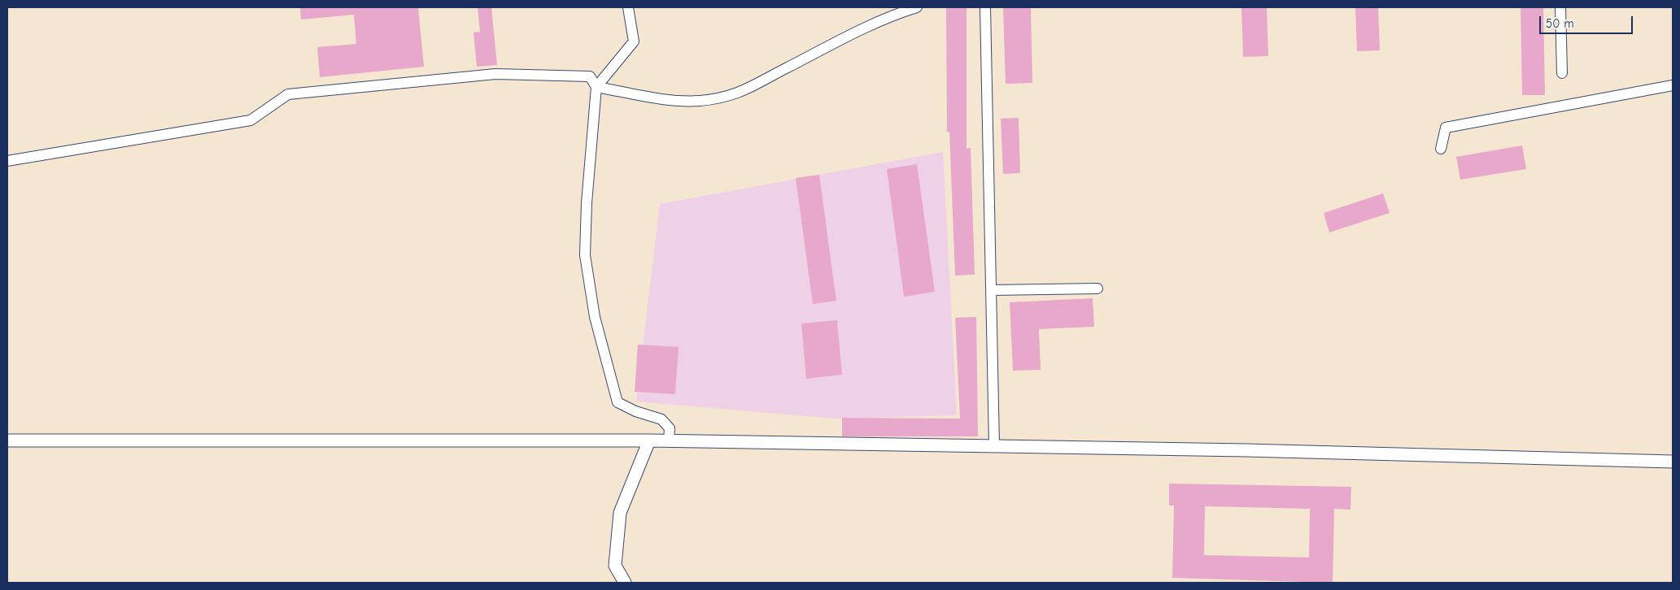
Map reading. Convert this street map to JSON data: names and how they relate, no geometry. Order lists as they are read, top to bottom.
{
  "scale_bar": "50 m"
}
